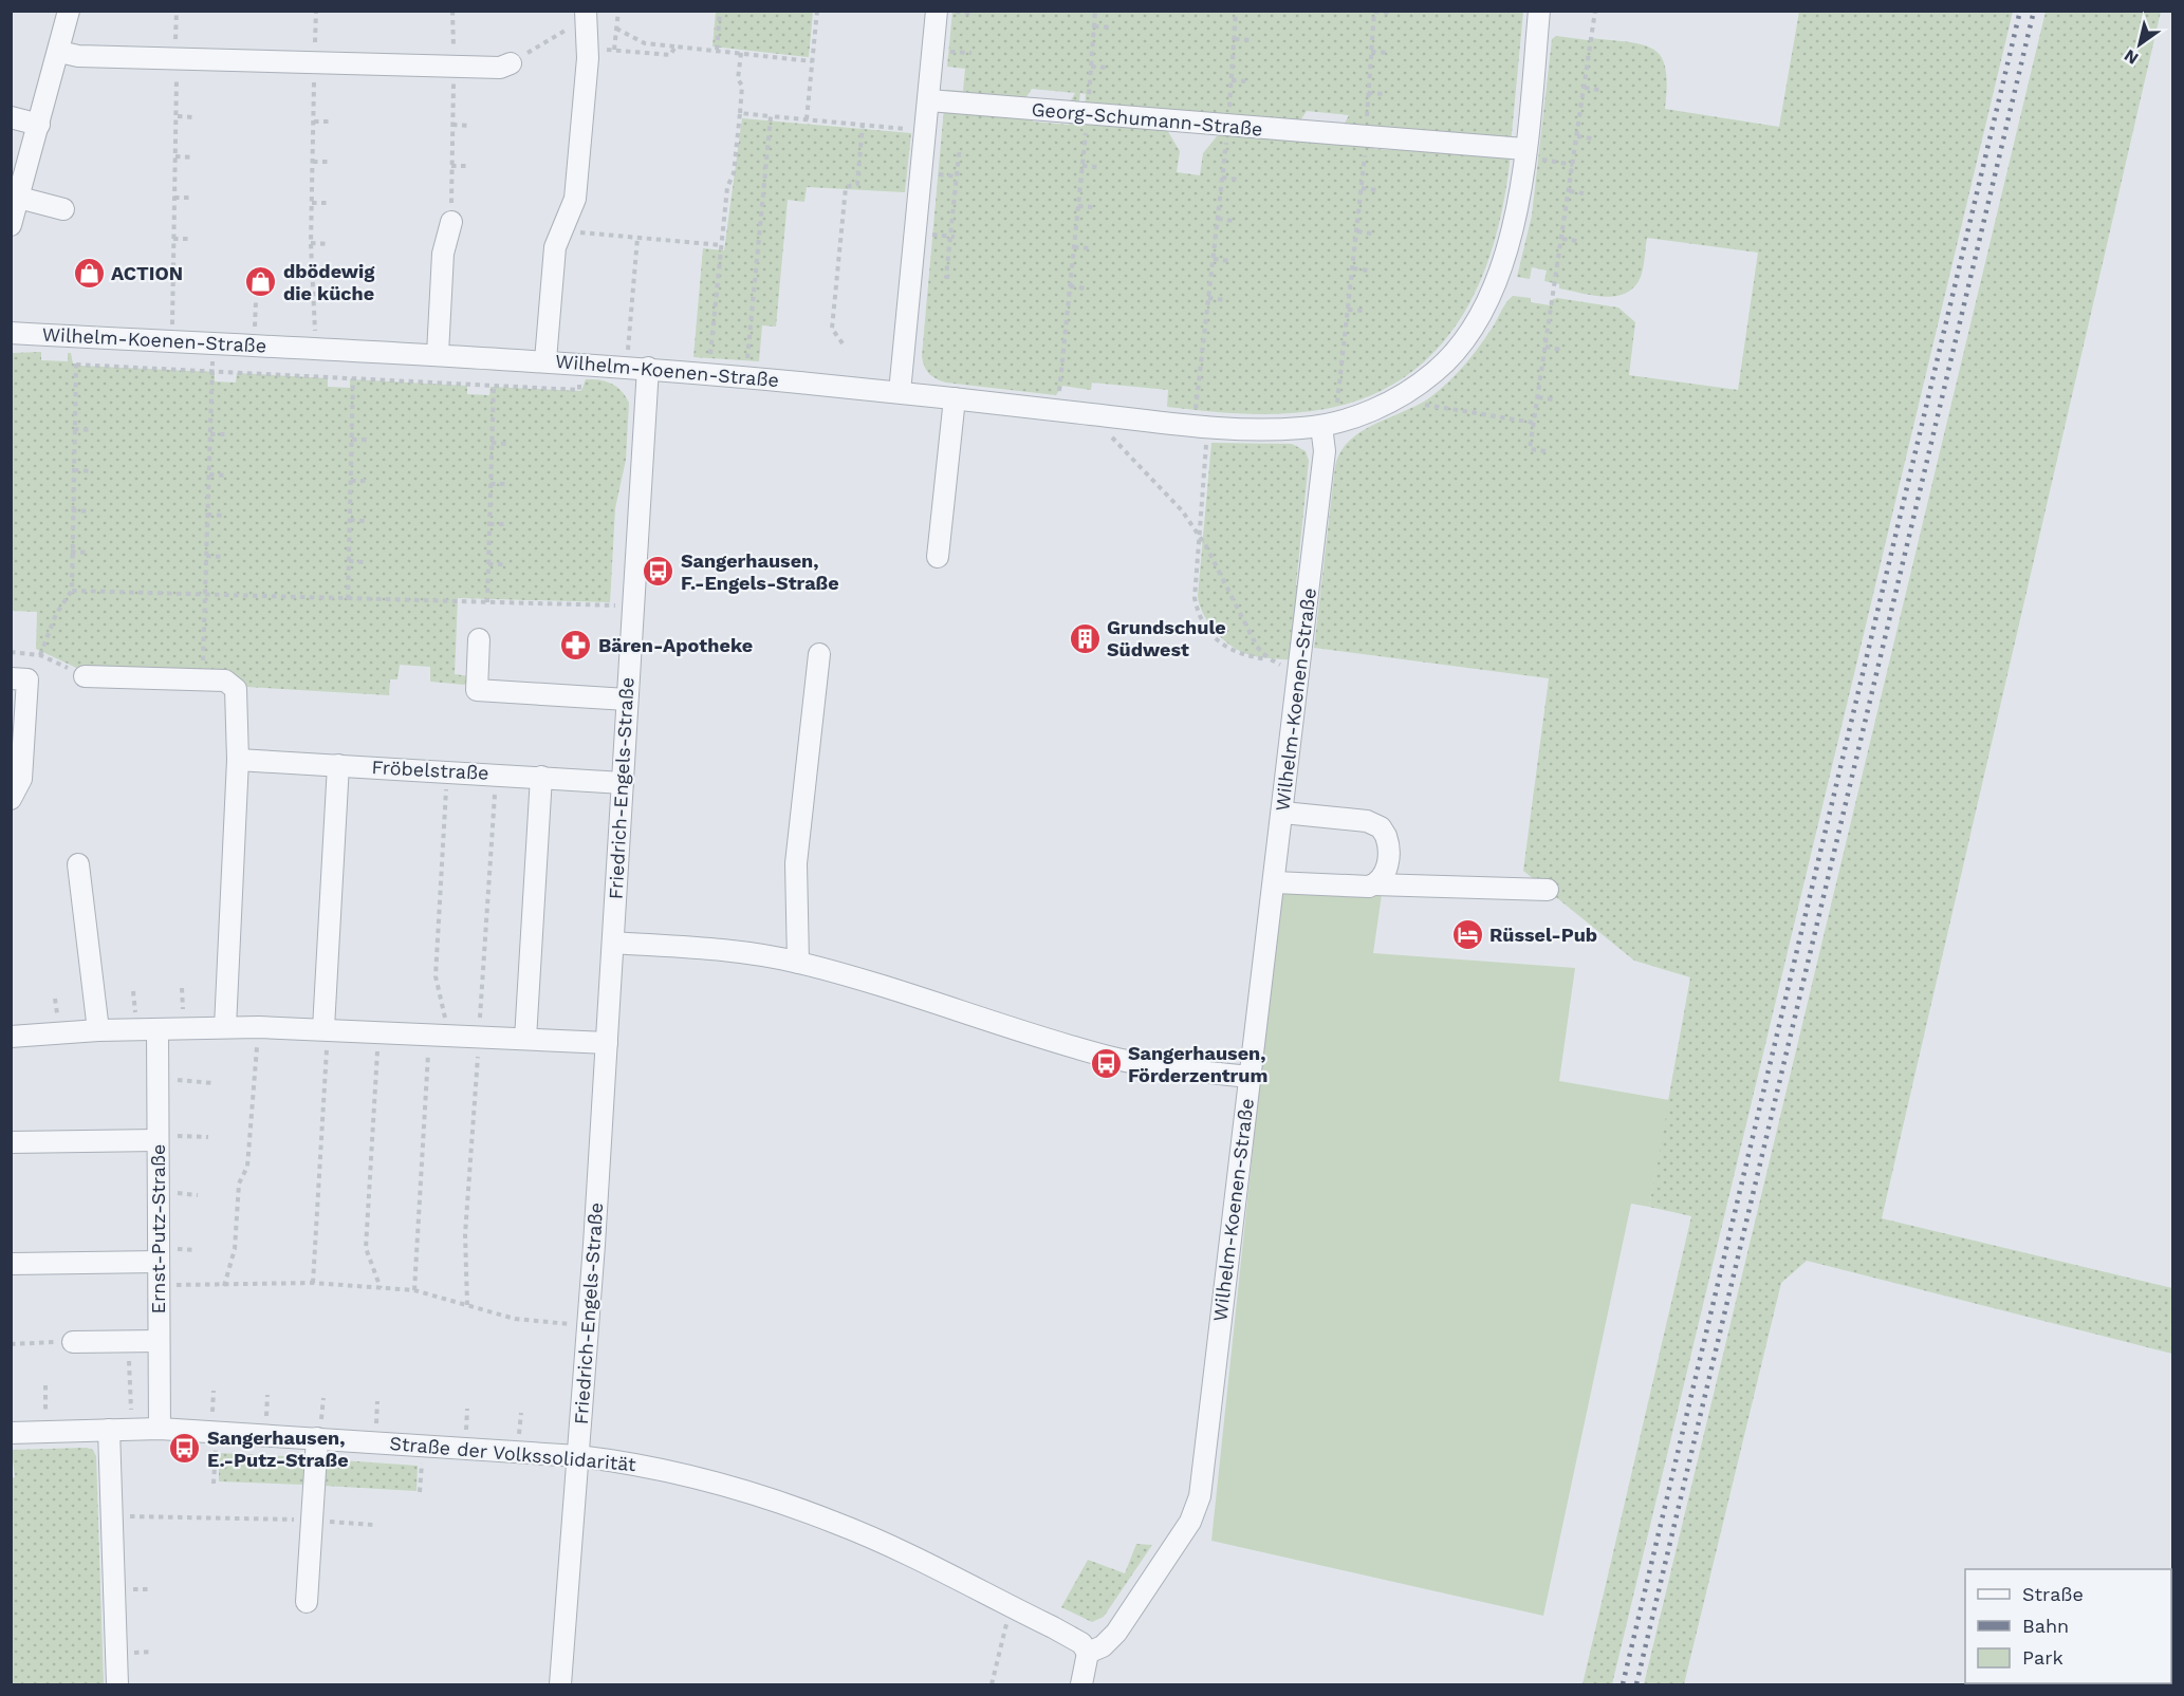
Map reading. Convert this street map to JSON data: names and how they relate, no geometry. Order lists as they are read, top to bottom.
{
  "streets": {
    "street": [
      "Georg-Schumann-Straße",
      "Wilhelm-Koenen-Straße",
      "Fröbelstraße",
      "Friedrich-Engels-Straße",
      "Ernst-Putz-Straße",
      "Straße der Volkssolidarität"
    ]
  },
  "crossings": [
    ["Georg-Schumann-Straße", "Wilhelm-Koenen-Straße"],
    ["Wilhelm-Koenen-Straße", "Friedrich-Engels-Straße"],
    ["Wilhelm-Koenen-Straße", "Straße der Volkssolidarität"],
    ["Fröbelstraße", "Friedrich-Engels-Straße"],
    ["Friedrich-Engels-Straße", "Straße der Volkssolidarität"],
    ["Ernst-Putz-Straße", "Straße der Volkssolidarität"]
  ],
  "places": {
    "shop": ["ACTION", "dbödewig die küche"],
    "bus stop": ["Sangerhausen, F.-Engels-Straße", "Sangerhausen, Förderzentrum", "Sangerhausen, E.-Putz-Straße"],
    "building": ["Grundschule Südwest"],
    "pharmacy": ["Bären-Apotheke"],
    "hotel": ["Rüssel-Pub"]
  },
  "legend": ["Straße", "Bahn", "Park"],
  "north": "bottom left"
}
